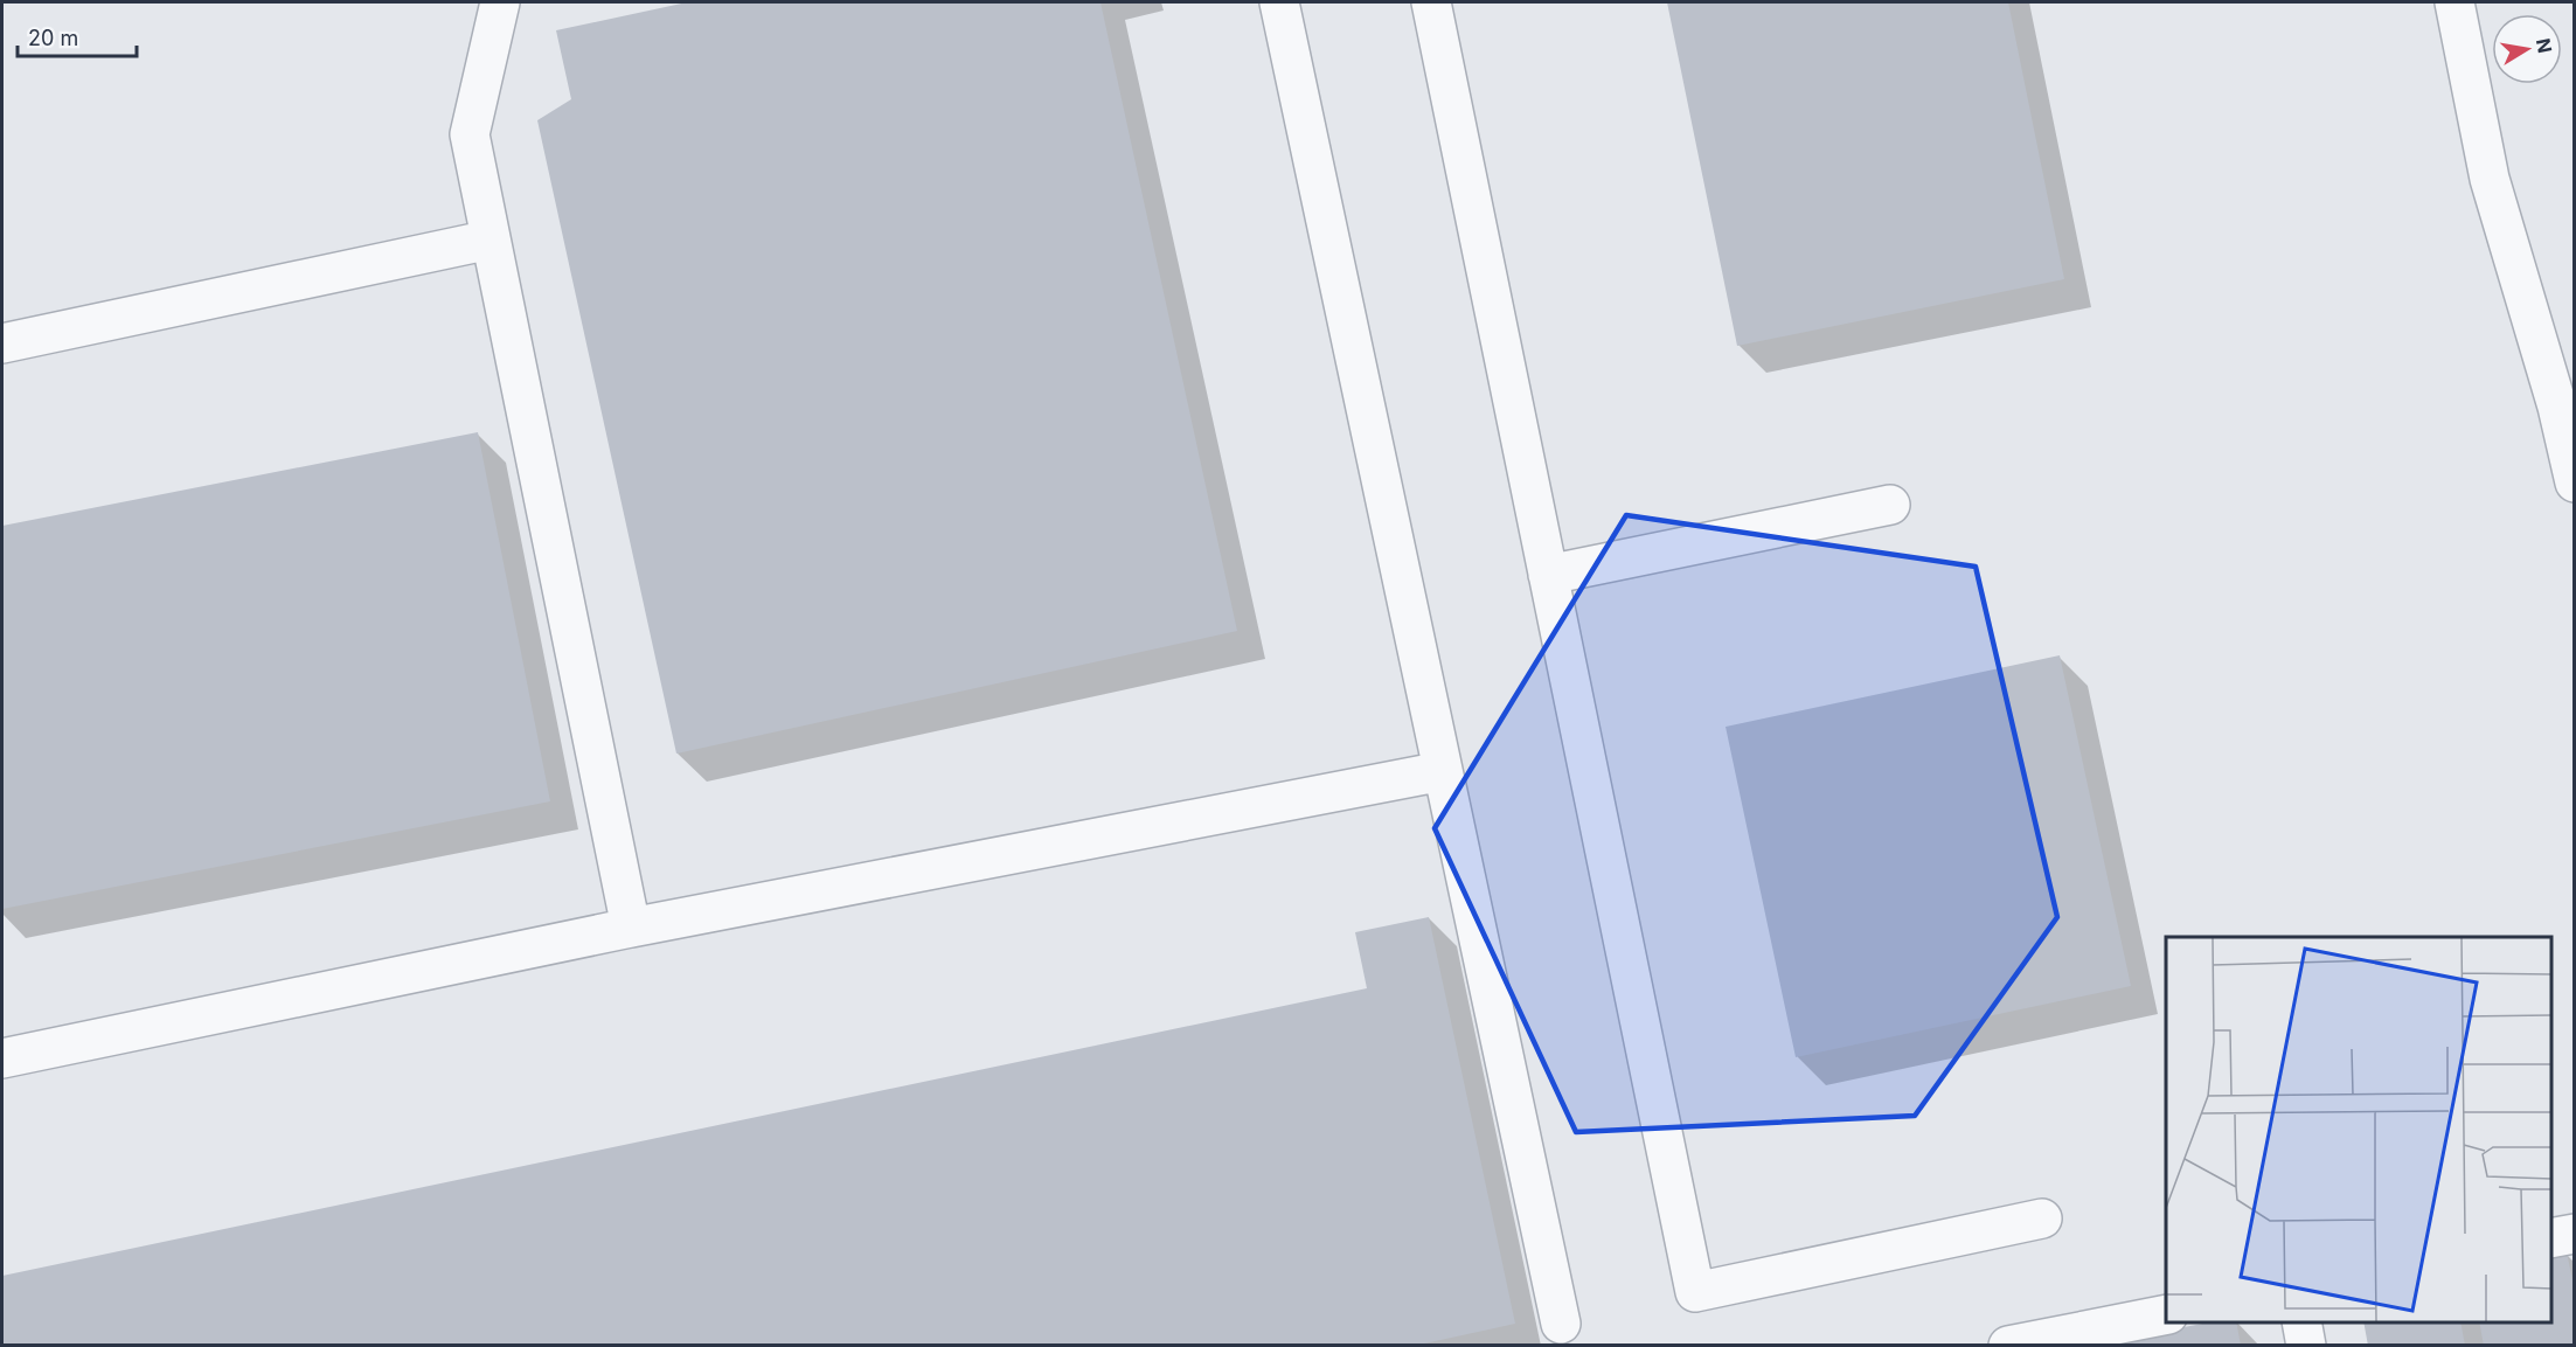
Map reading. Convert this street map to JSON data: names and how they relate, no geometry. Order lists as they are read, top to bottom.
{
  "scale_bar": "20 m",
  "north": "right"
}
